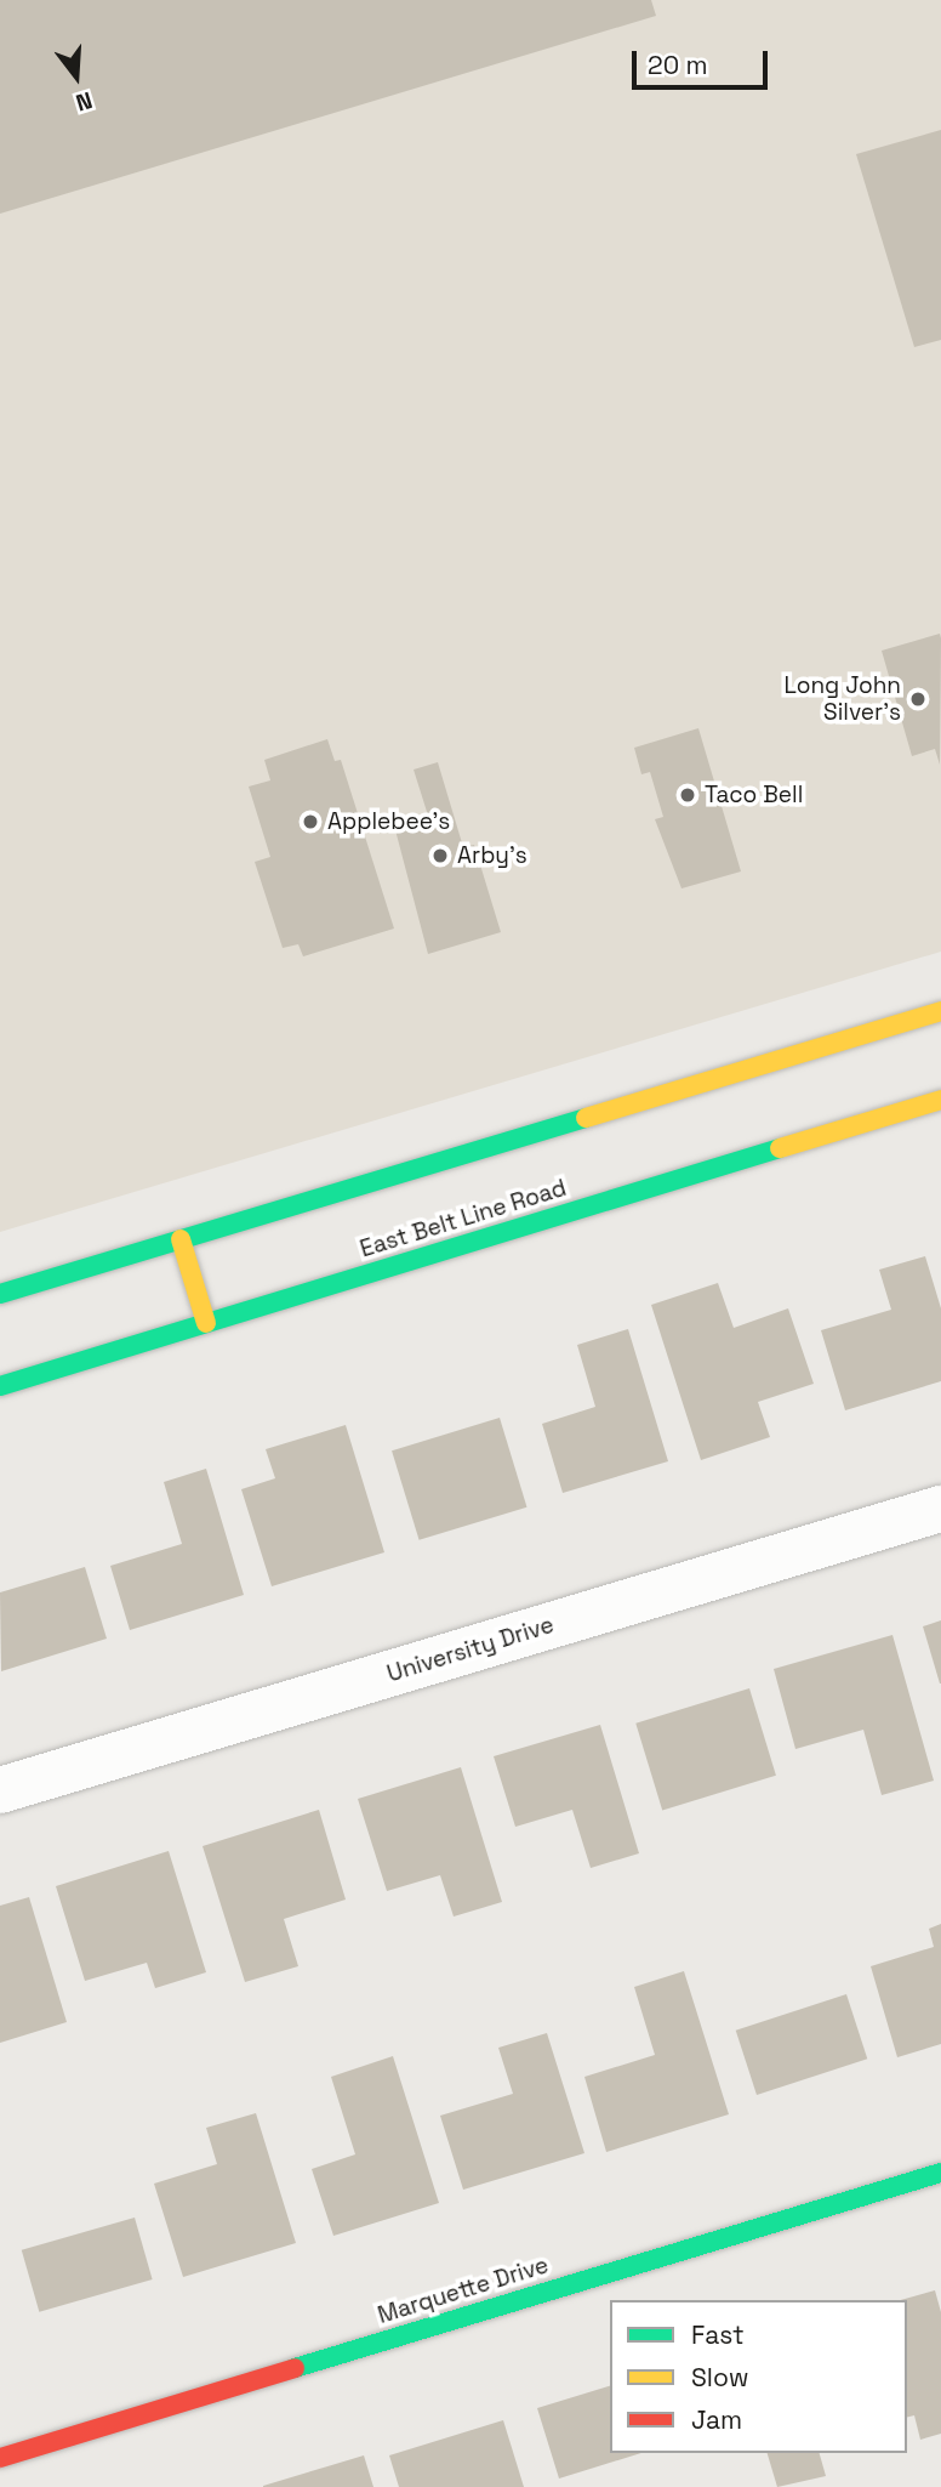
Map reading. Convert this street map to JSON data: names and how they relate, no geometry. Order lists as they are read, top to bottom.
{
  "streets": {
    "main road": ["East Belt Line Road", "Marquette Drive"],
    "street": ["University Drive"]
  },
  "places": [
    "Long John Silver's",
    "Taco Bell",
    "Applebee's",
    "Arby's"
  ],
  "legend": ["Fast", "Slow", "Jam"],
  "scale_bar": "20 m",
  "north": "bottom"
}
